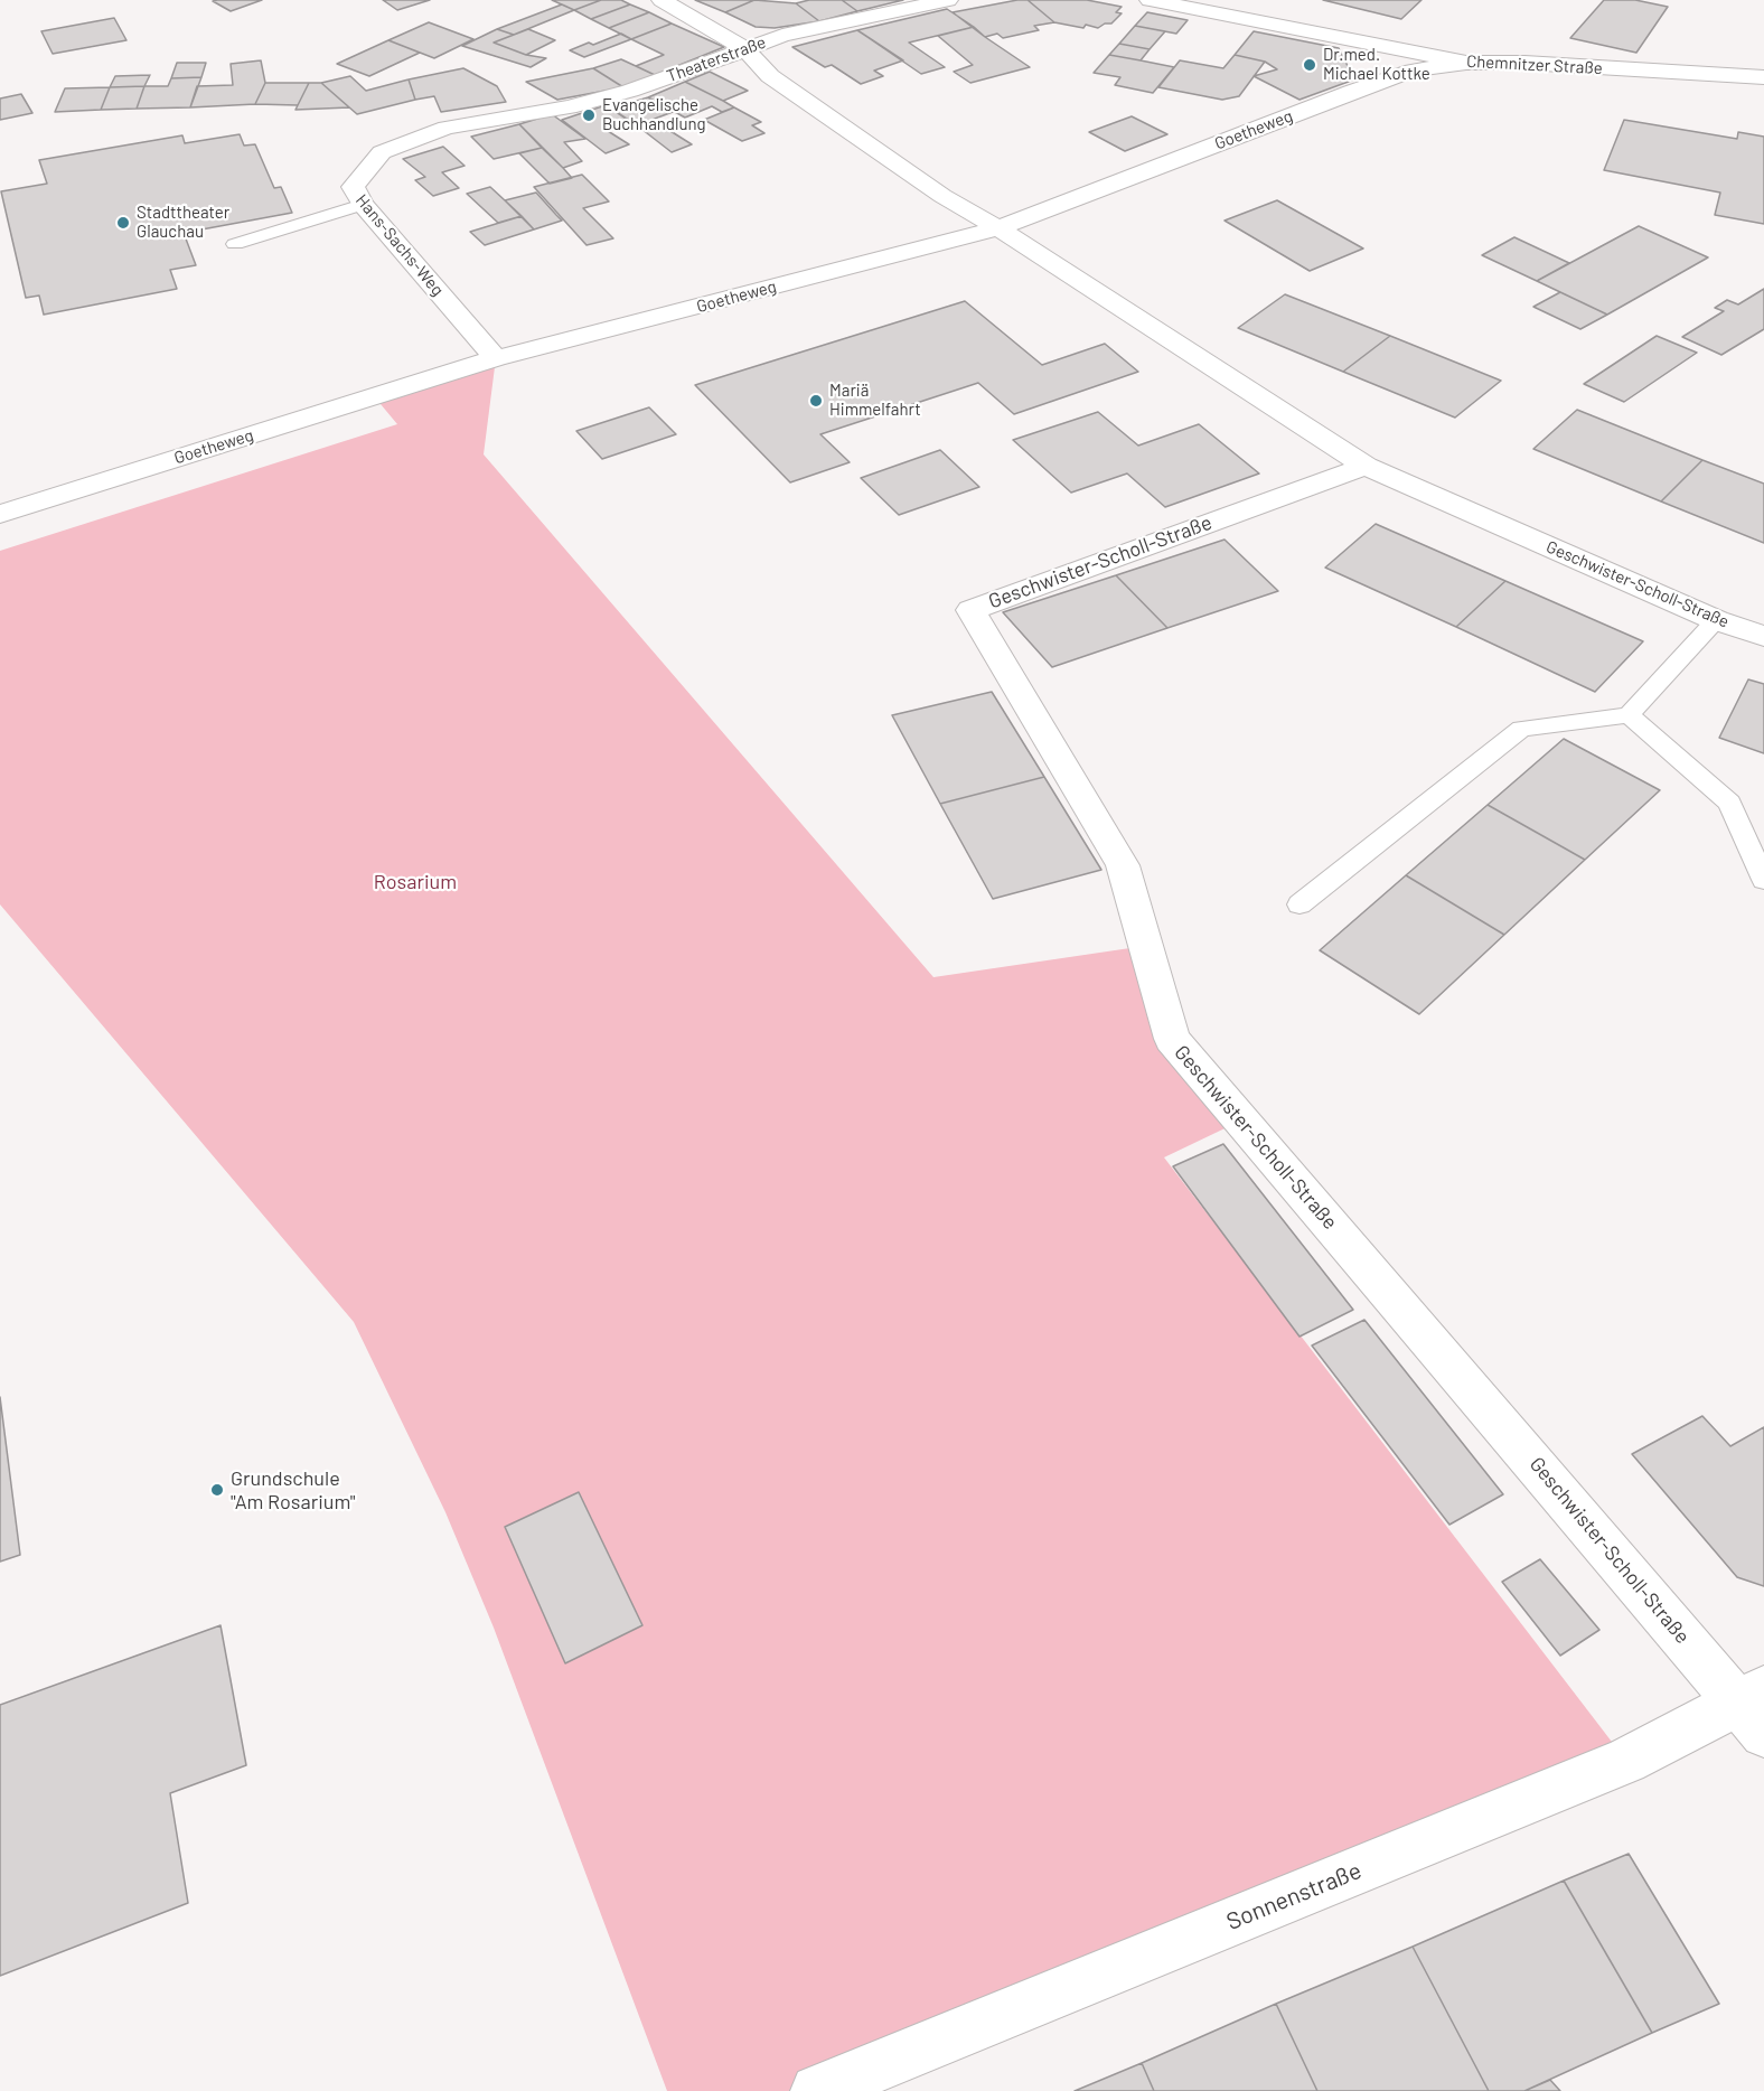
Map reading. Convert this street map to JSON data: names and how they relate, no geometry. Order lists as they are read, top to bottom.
{
  "streets": {
    "street": [
      "Theaterstraße",
      "Chemnitzer Straße",
      "Goetheweg",
      "Hans-Sachs-Weg",
      "Geschwister-Scholl-Straße",
      "Sonnenstraße"
    ]
  },
  "crossings": [
    ["Theaterstraße", "Hans-Sachs-Weg"],
    ["Theaterstraße", "Geschwister-Scholl-Straße"],
    ["Chemnitzer Straße", "Goetheweg"],
    ["Goetheweg", "Hans-Sachs-Weg"],
    ["Goetheweg", "Geschwister-Scholl-Straße"],
    ["Geschwister-Scholl-Straße", "Sonnenstraße"]
  ],
  "parks": ["Rosarium"],
  "places": [
    "Dr.med. Michael Kottke",
    "Evangelische Buchhandlung",
    "Stadttheater Glauchau",
    "Mariä Himmelfahrt",
    "Grundschule \"Am Rosarium\""
  ]
}
